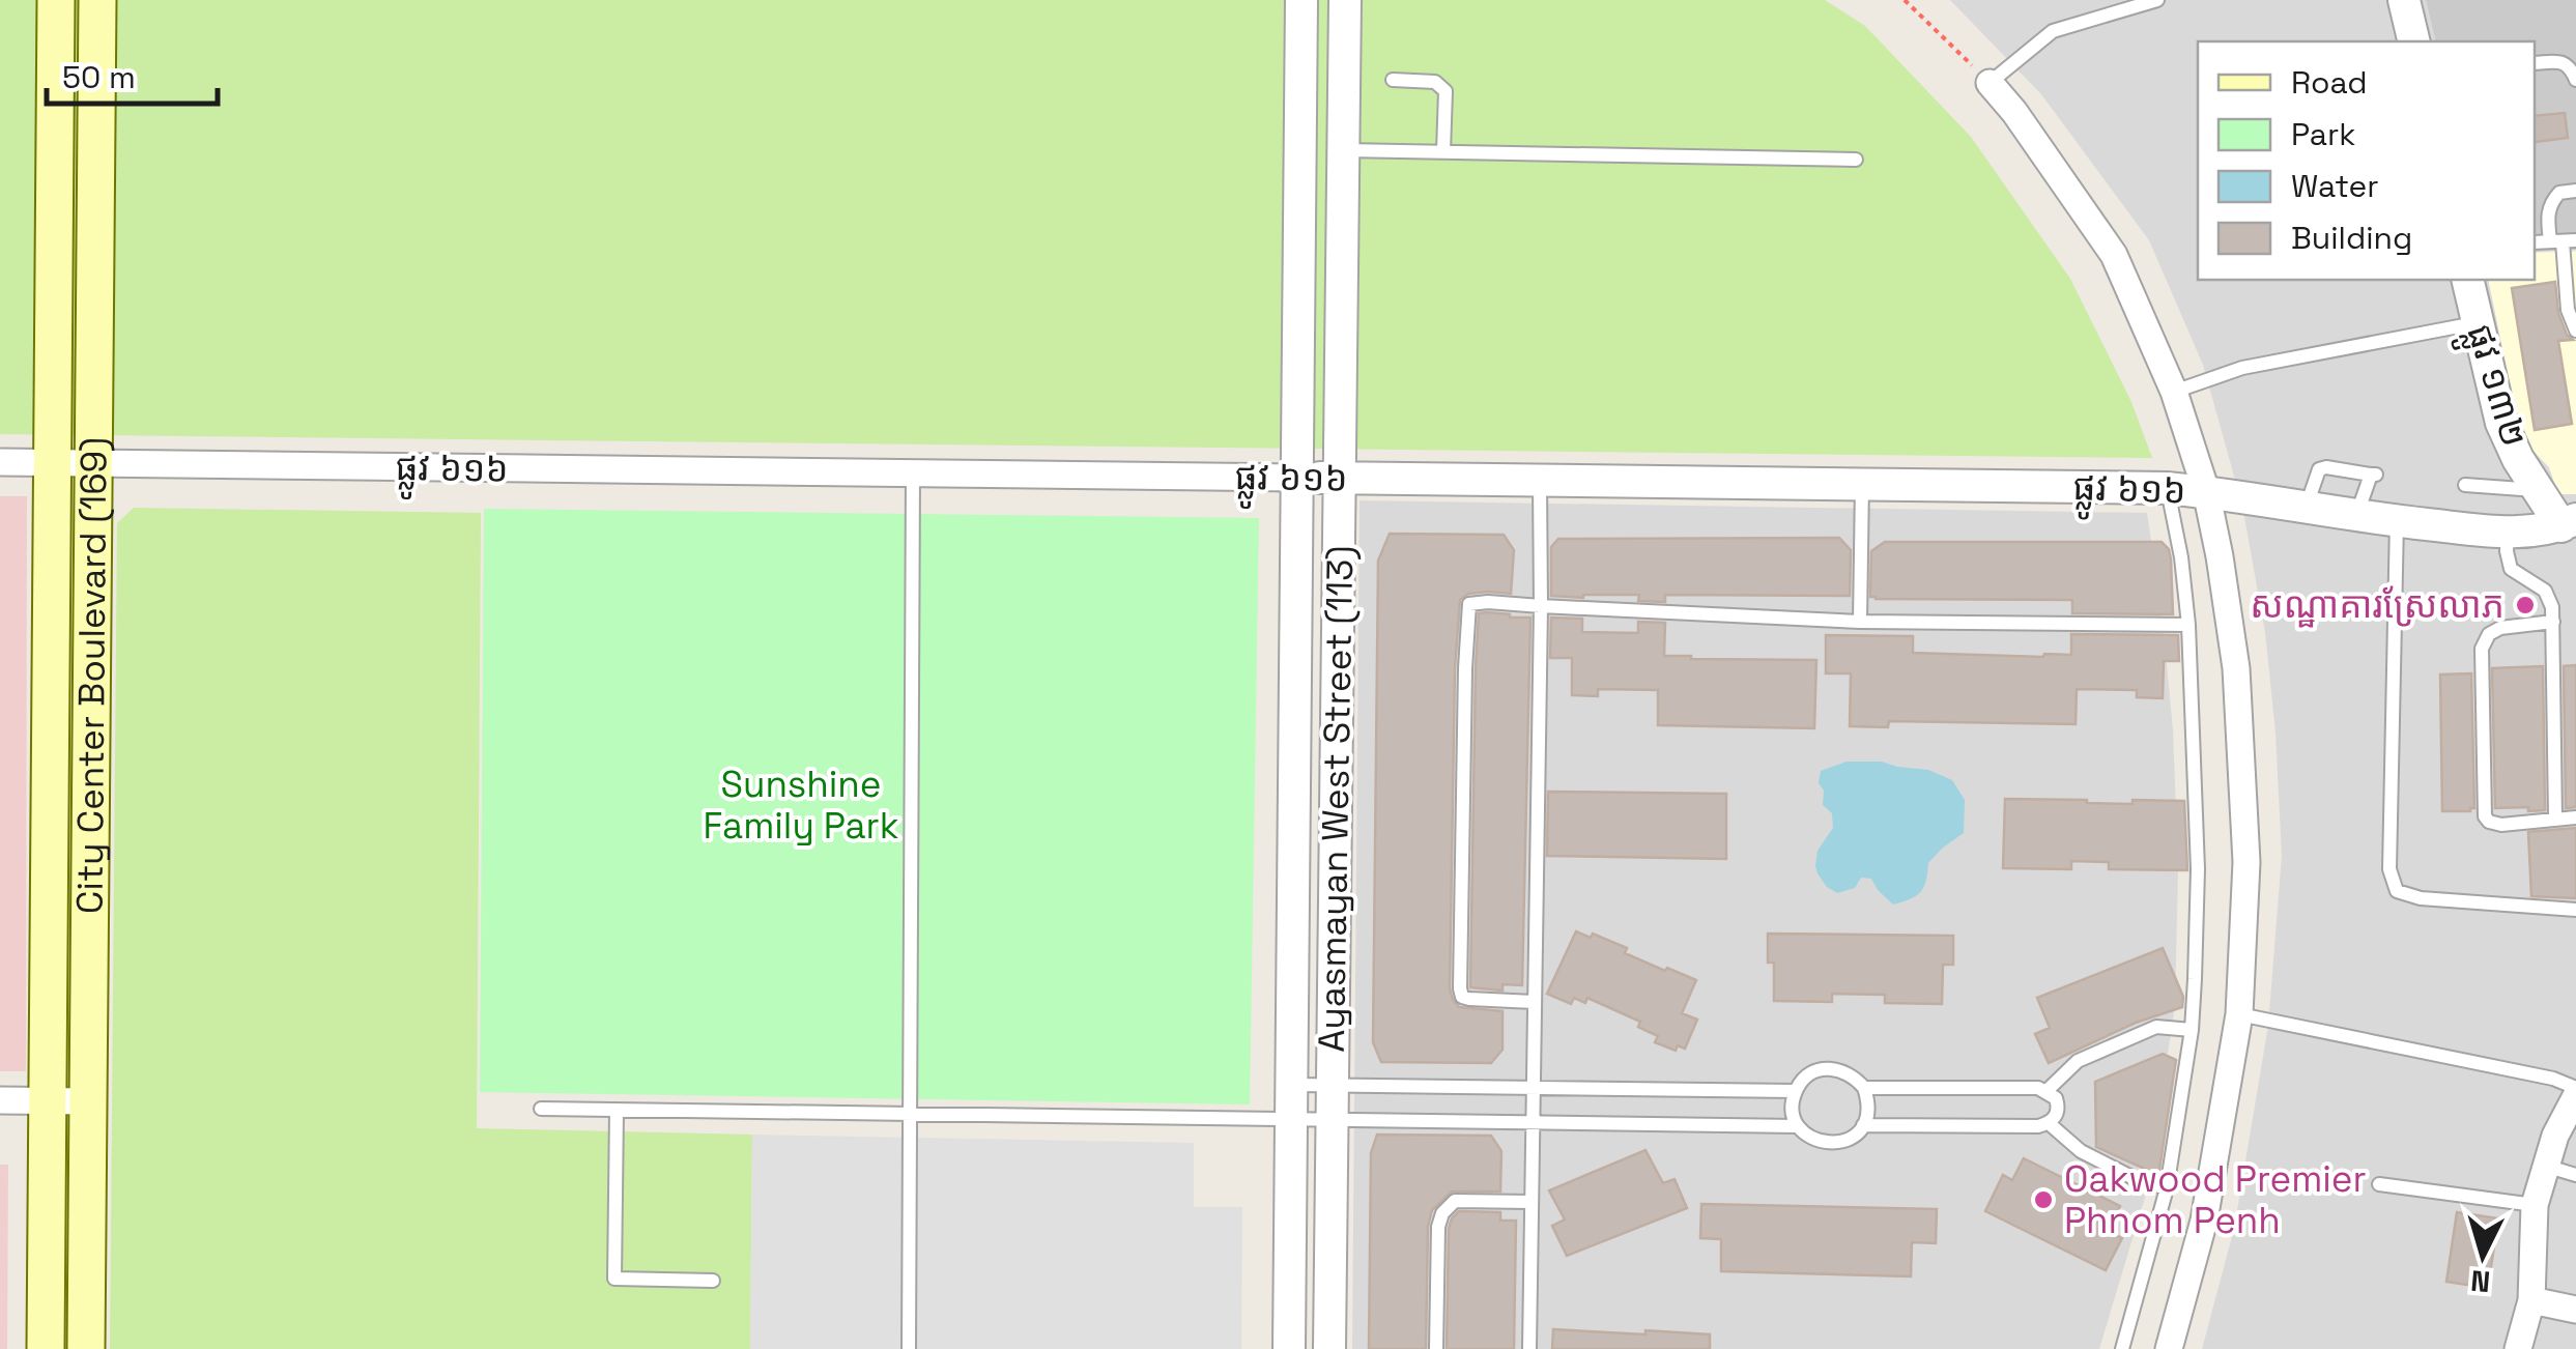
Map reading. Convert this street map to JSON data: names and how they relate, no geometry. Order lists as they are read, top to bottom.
{
  "streets": {
    "main road": ["City Center Boulevard (169)"],
    "street": ["ផ្លូវ ១៣២", "ផ្លូវ ៦១៦", "Ayasmayan West Street (113)"]
  },
  "crossings": [
    ["ផ្លូវ ១៣២", "ផ្លូវ ៦១៦"],
    ["ផ្លូវ ៦១៦", "City Center Boulevard (169)"],
    ["ផ្លូវ ៦១៦", "Ayasmayan West Street (113)"]
  ],
  "parks": ["Sunshine Family Park"],
  "places": ["សណ្ឋាគារស្រែលាភ", "Oakwood Premier Phnom Penh"],
  "legend": [
    "Road",
    "Park",
    "Water",
    "Building"
  ],
  "scale_bar": "50 m",
  "north": "bottom"
}
